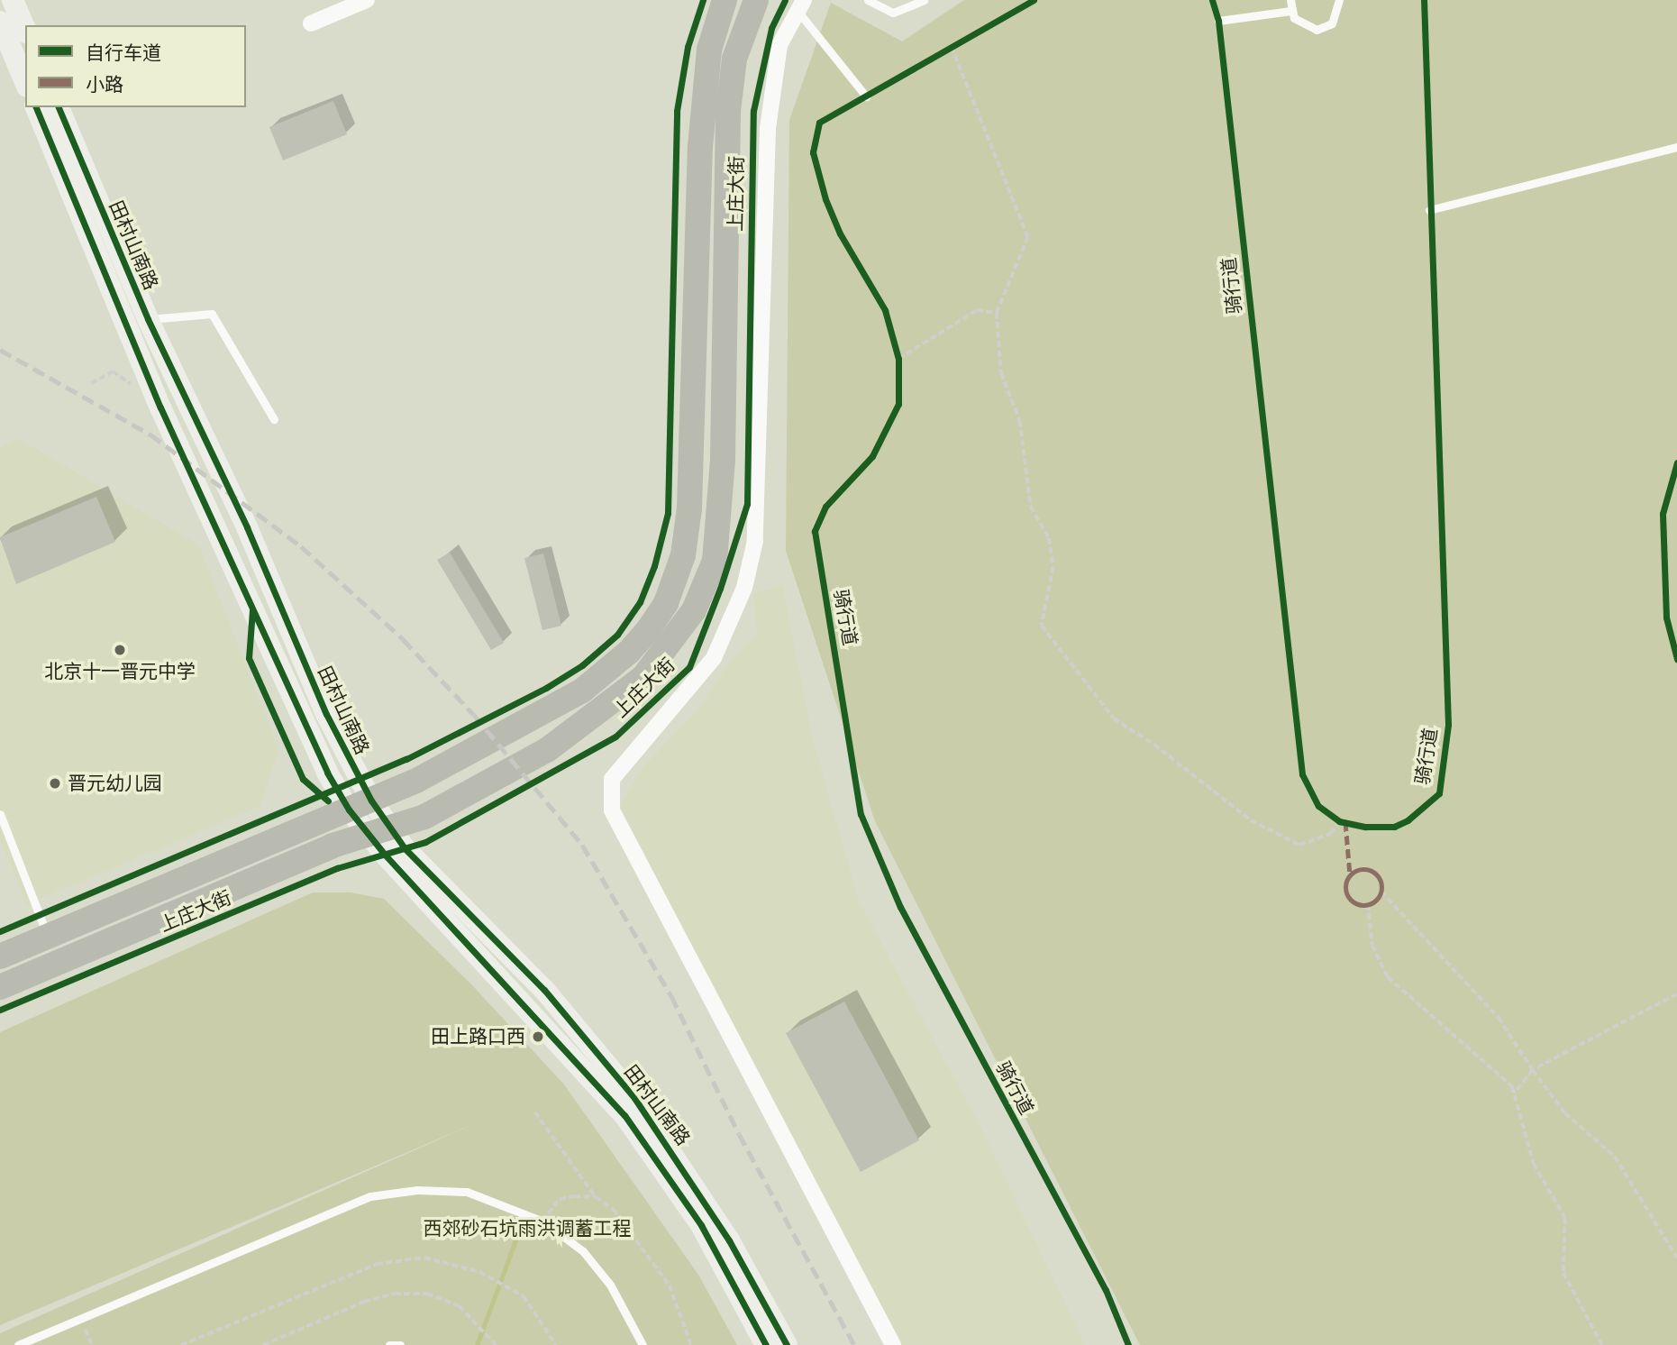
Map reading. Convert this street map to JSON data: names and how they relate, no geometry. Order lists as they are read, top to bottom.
{
  "streets": {
    "main road": ["上庄大街", "田村山南路"],
    "cycle path": ["骑行道"]
  },
  "crossings": [
    ["上庄大街", "田村山南路"]
  ],
  "parks": ["西郊砂石坑雨洪调蓄工程"],
  "places": ["北京十一晋元中学", "晋元幼儿园", "田上路口西"],
  "legend": ["自行车道", "小路"]
}
